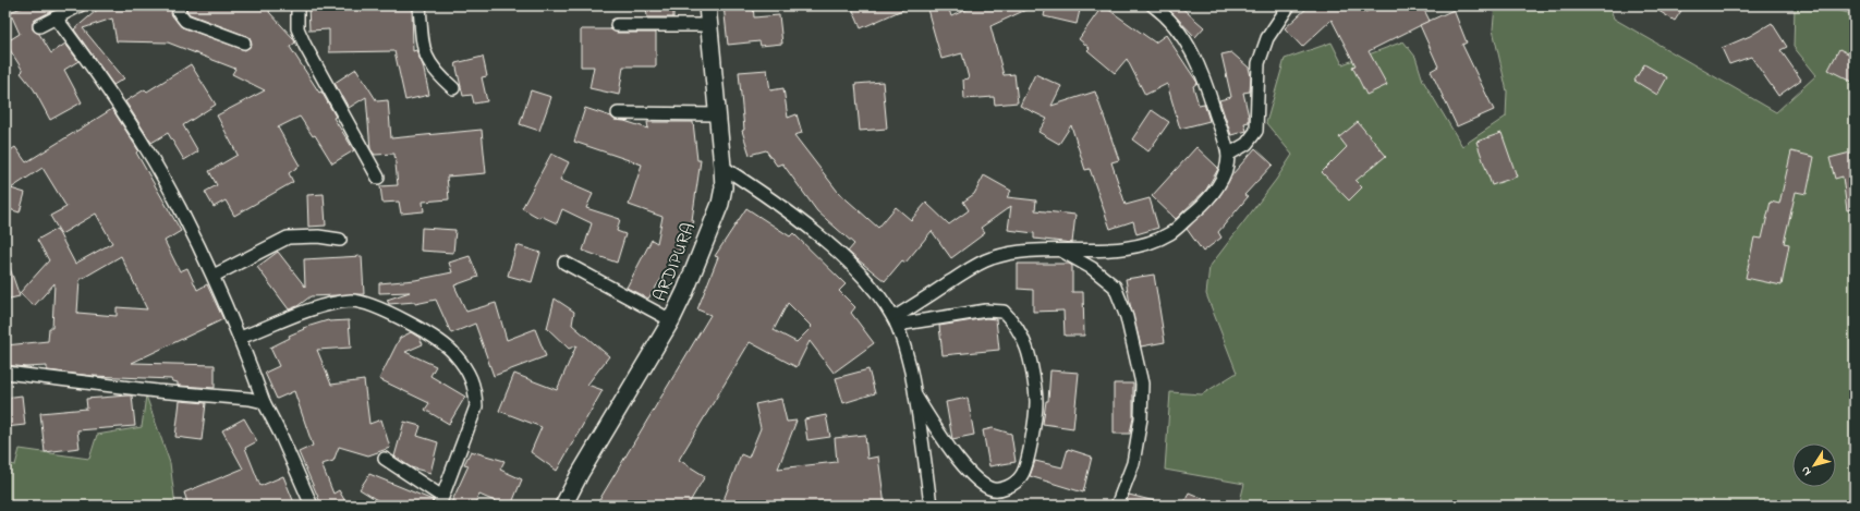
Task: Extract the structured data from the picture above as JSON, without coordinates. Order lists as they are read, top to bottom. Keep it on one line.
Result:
{"streets":{"street":["ARDIPURA"]},"north":"bottom left"}
